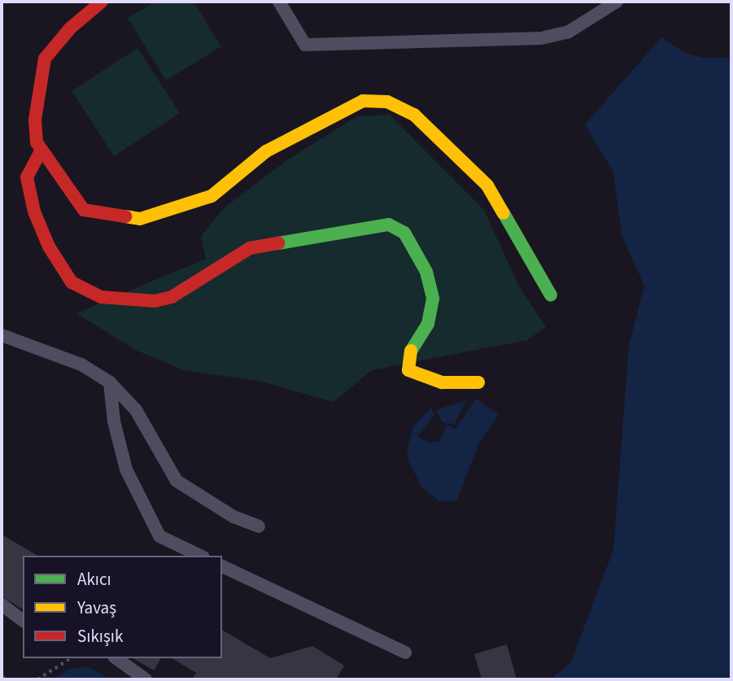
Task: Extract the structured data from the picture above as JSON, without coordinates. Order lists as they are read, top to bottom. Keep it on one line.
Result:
{"legend":["Akıcı","Yavaş","Sıkışık"]}
